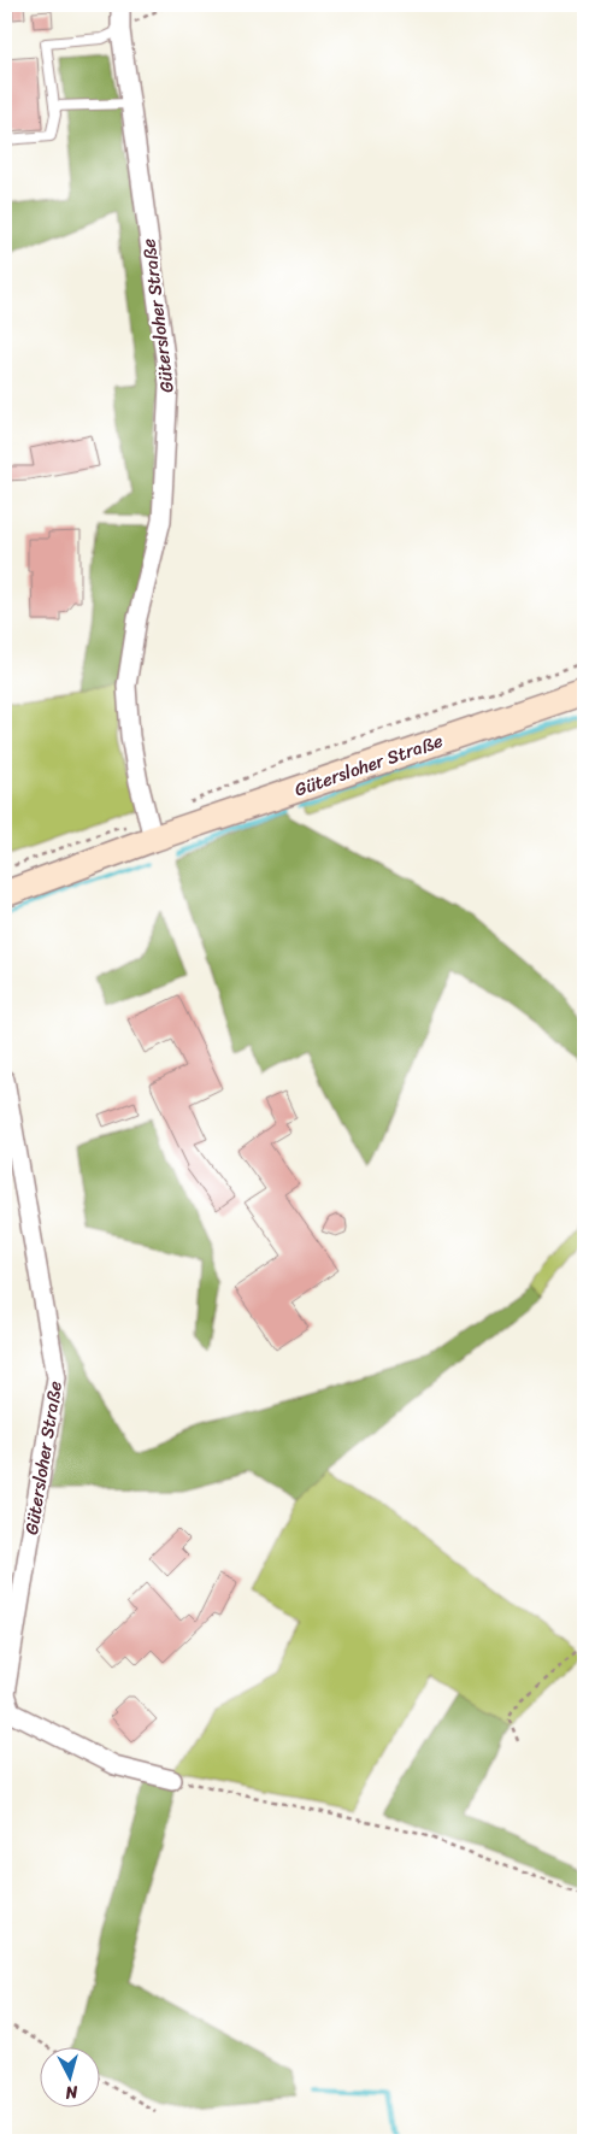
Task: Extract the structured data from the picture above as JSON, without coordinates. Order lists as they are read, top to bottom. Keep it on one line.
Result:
{"streets":{"main road":["Gütersloher Straße"]},"north":"bottom"}
